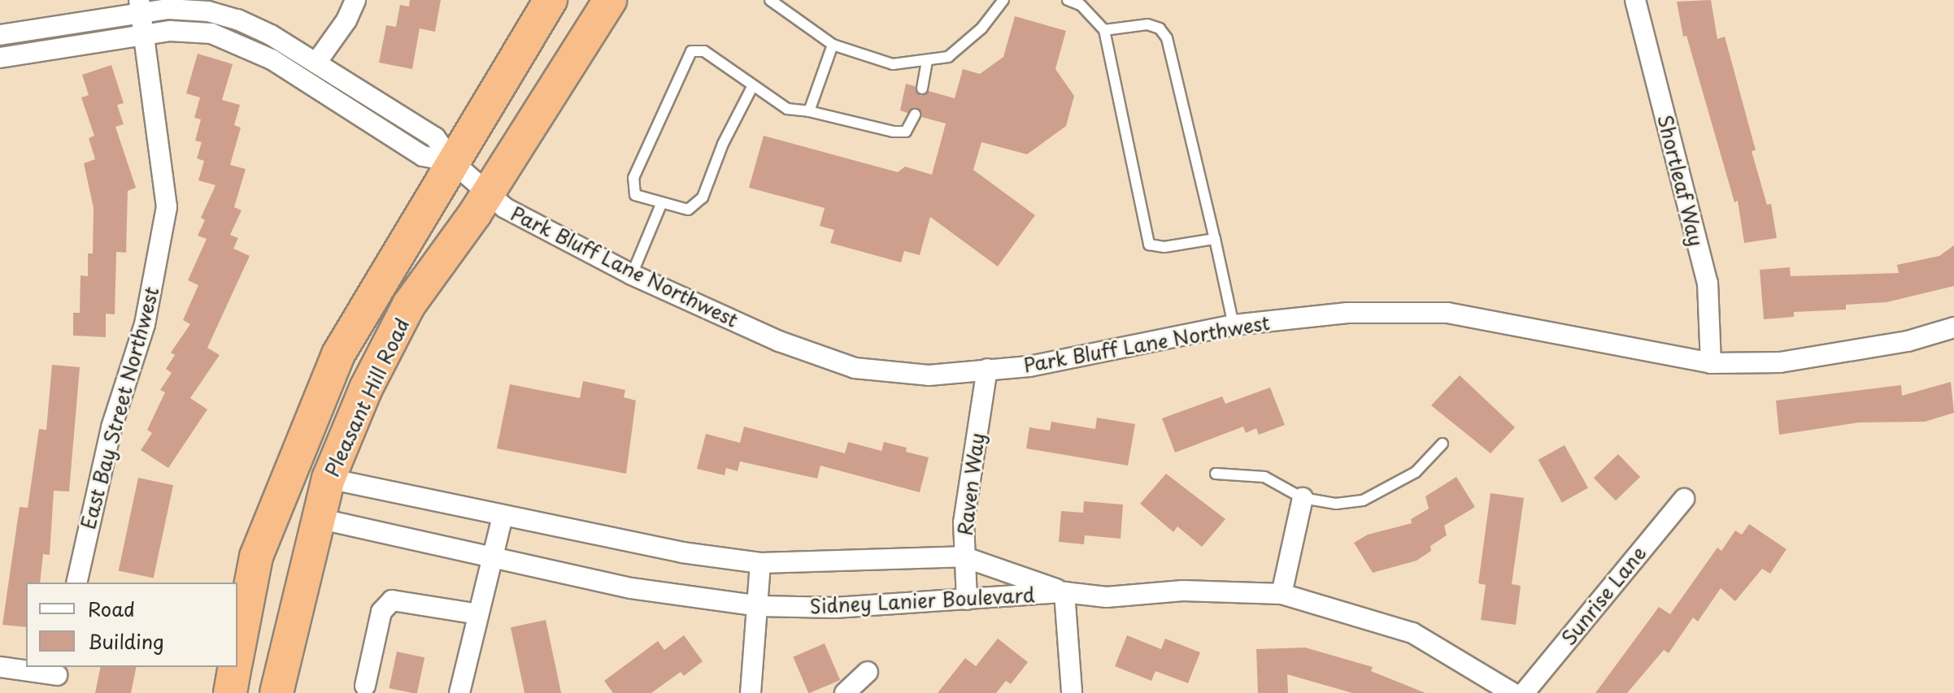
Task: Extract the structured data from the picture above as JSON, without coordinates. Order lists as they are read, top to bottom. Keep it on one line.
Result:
{"streets":{"highway":["Pleasant Hill Road"],"street":["Shortleaf Way","Park Bluff Lane Northwest","East Bay Street Northwest","Raven Way","Sunrise Lane","Sidney Lanier Boulevard"]},"crossings":[["Shortleaf Way","Park Bluff Lane Northwest"],["Park Bluff Lane Northwest","Pleasant Hill Road"],["Park Bluff Lane Northwest","East Bay Street Northwest"],["Park Bluff Lane Northwest","Raven Way"],["Pleasant Hill Road","Sidney Lanier Boulevard"],["Raven Way","Sidney Lanier Boulevard"]],"legend":["Road","Building"]}
